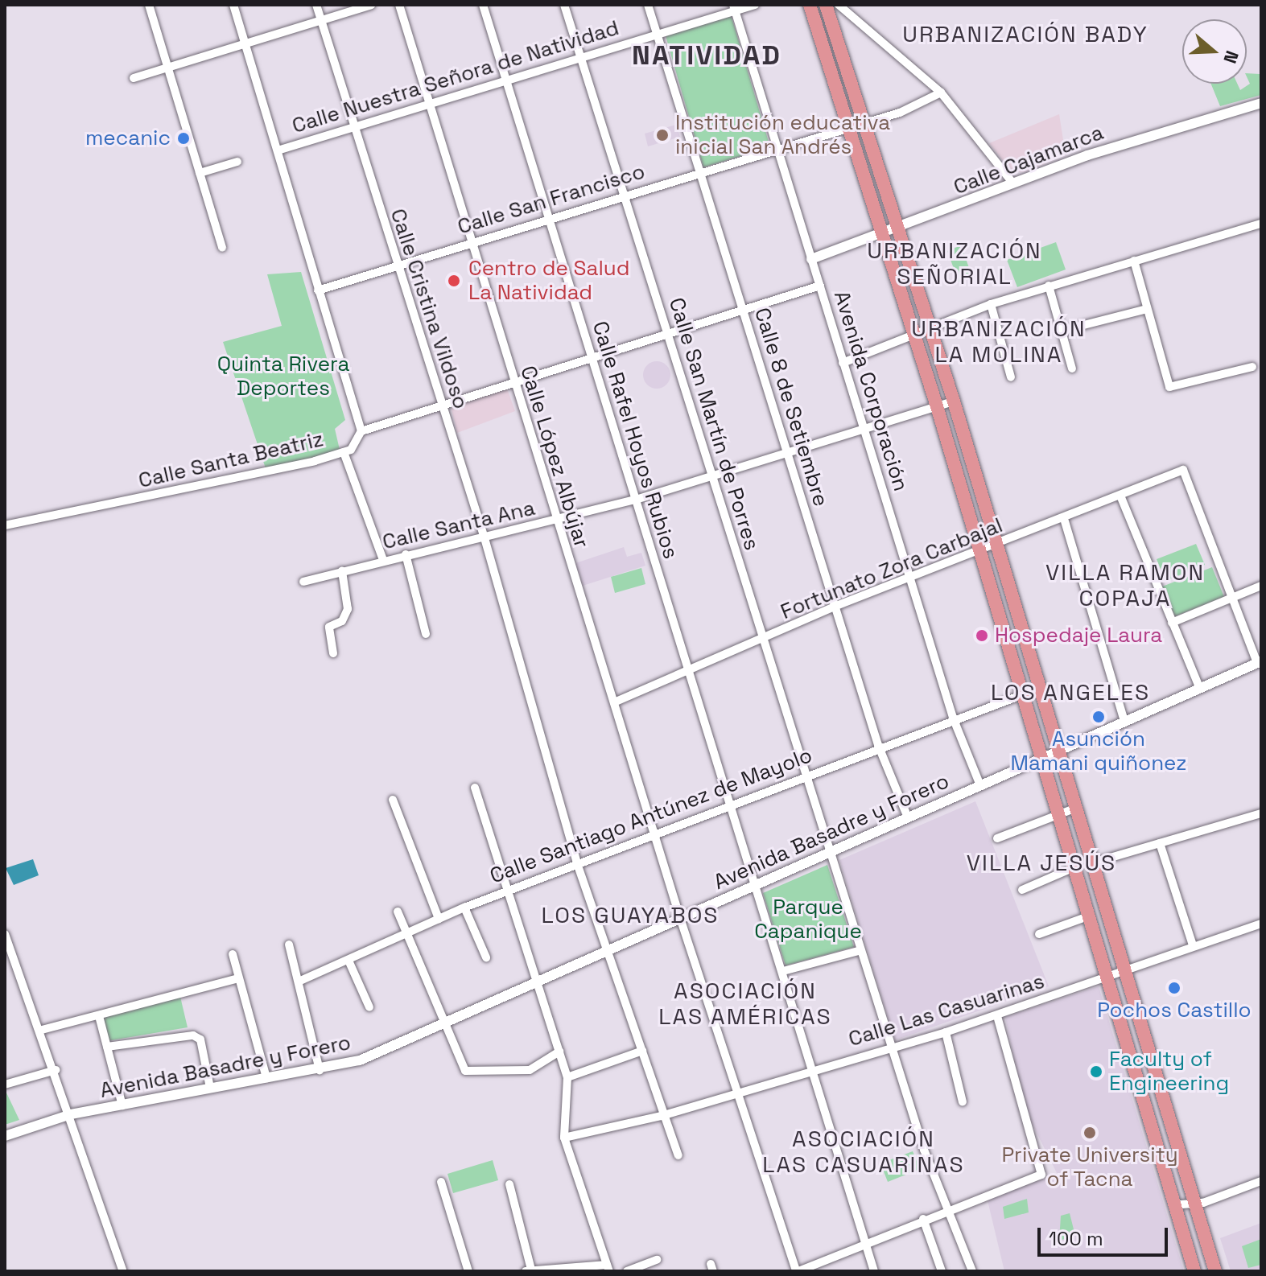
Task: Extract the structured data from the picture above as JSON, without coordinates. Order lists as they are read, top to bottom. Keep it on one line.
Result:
{"streets":{"street":["Calle Nuestra Señora de Natividad","Calle Cajamarca","Calle San Francisco","Calle Cristina Vildoso","Avenida Corporación","Calle 8 de Setiembre","Calle San Martín de Porres","Calle Rafel Hoyos Rubios","Calle López Albújar","Calle Santa Beatriz","Calle Santa Ana","Fortunato Zora Carbajal","Calle Santiago Antúnez de Mayolo","Avenida Basadre y Forero","Calle Las Casuarinas"]},"crossings":[["Calle Nuestra Señora de Natividad","Calle Cristina Vildoso"],["Calle Nuestra Señora de Natividad","Avenida Corporación"],["Calle Nuestra Señora de Natividad","Calle 8 de Setiembre"],["Calle Nuestra Señora de Natividad","Calle San Martín de Porres"],["Calle Nuestra Señora de Natividad","Calle Rafel Hoyos Rubios"],["Calle Nuestra Señora de Natividad","Calle López Albújar"],["Calle Cajamarca","Avenida Corporación"],["Calle San Francisco","Calle Cristina Vildoso"],["Calle San Francisco","Avenida Corporación"],["Calle San Francisco","Calle 8 de Setiembre"],["Calle San Francisco","Calle San Martín de Porres"],["Calle San Francisco","Calle Rafel Hoyos Rubios"],["Calle San Francisco","Calle López Albújar"],["Calle Cristina Vildoso","Calle Santa Ana"],["Calle Cristina Vildoso","Calle Santiago Antúnez de Mayolo"],["Calle Cristina Vildoso","Avenida Basadre y Forero"],["Calle Cristina Vildoso","Calle Las Casuarinas"],["Avenida Corporación","Calle Santa Ana"],["Avenida Corporación","Fortunato Zora Carbajal"],["Avenida Corporación","Calle Santiago Antúnez de Mayolo"],["Avenida Corporación","Avenida Basadre y Forero"],["Calle 8 de Setiembre","Calle Santa Ana"],["Calle 8 de Setiembre","Fortunato Zora Carbajal"],["Calle 8 de Setiembre","Calle Santiago Antúnez de Mayolo"],["Calle 8 de Setiembre","Avenida Basadre y Forero"],["Calle San Martín de Porres","Calle Santa Ana"],["Calle San Martín de Porres","Fortunato Zora Carbajal"],["Calle San Martín de Porres","Calle Santiago Antúnez de Mayolo"],["Calle San Martín de Porres","Avenida Basadre y Forero"],["Calle San Martín de Porres","Calle Las Casuarinas"],["Calle Rafel Hoyos Rubios","Calle Santa Ana"],["Calle Rafel Hoyos Rubios","Fortunato Zora Carbajal"],["Calle Rafel Hoyos Rubios","Calle Santiago Antúnez de Mayolo"],["Calle Rafel Hoyos Rubios","Avenida Basadre y Forero"],["Calle Rafel Hoyos Rubios","Calle Las Casuarinas"],["Calle López Albújar","Calle Santa Ana"],["Calle López Albújar","Fortunato Zora Carbajal"],["Calle López Albújar","Calle Santiago Antúnez de Mayolo"],["Calle López Albújar","Avenida Basadre y Forero"],["Calle López Albújar","Calle Las Casuarinas"]],"districts":["URBANIZACIÓN BADY","NATIVIDAD","URBANIZACIÓN SEÑORIAL","URBANIZACIÓN LA MOLINA","VILLA RAMON COPAJA","LOS ANGELES","VILLA JESÚS","LOS GUAYABOS","ASOCIACIÓN LAS AMÉRICAS","ASOCIACIÓN LAS CASUARINAS"],"parks":["Quinta Rivera Deportes","Parque Capanique"],"places":["Institución educativa inicial San Andrés","mecanic","Centro de Salud La Natividad","Hospedaje Laura","Asunción Mamani quiñonez","Pochos Castillo","Faculty of Engineering","Private University of Tacna"],"scale_bar":"100 m","north":"right"}
